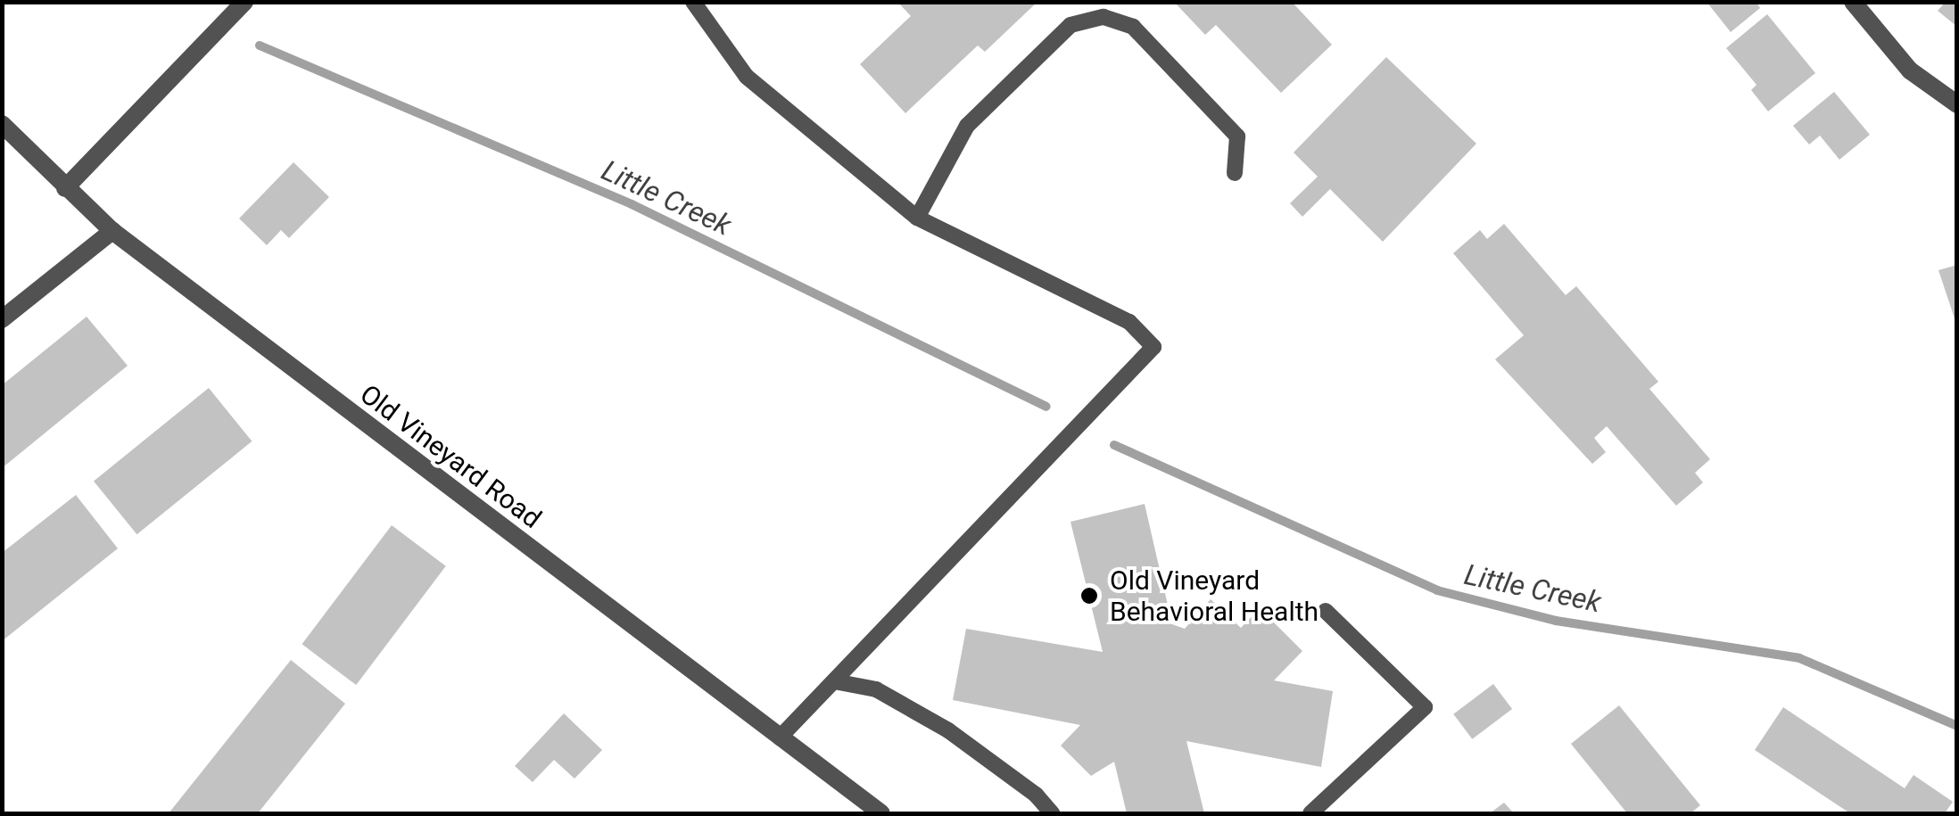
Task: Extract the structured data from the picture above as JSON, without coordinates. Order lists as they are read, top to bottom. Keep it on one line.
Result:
{"streets":{"street":["Old Vineyard Road"]},"water":["Little Creek"],"places":["Old Vineyard Behavioral Health"]}
